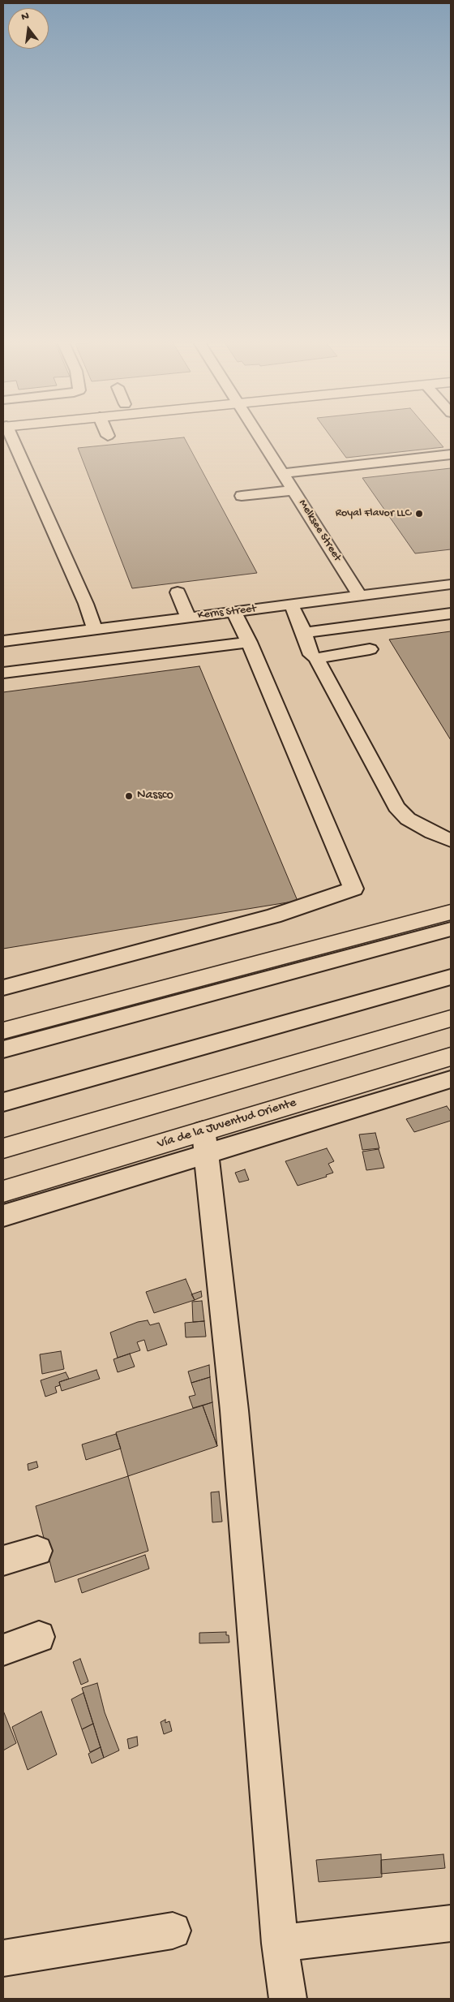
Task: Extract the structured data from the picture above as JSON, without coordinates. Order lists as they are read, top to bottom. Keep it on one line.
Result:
{"streets":{"main road":["Vía de la Juventud Oriente"],"street":["Melksee Street","Kerns Street"]},"crossings":[["Melksee Street","Kerns Street"]],"places":["Royal Flavor LLC","Nassco"],"north":"top"}
